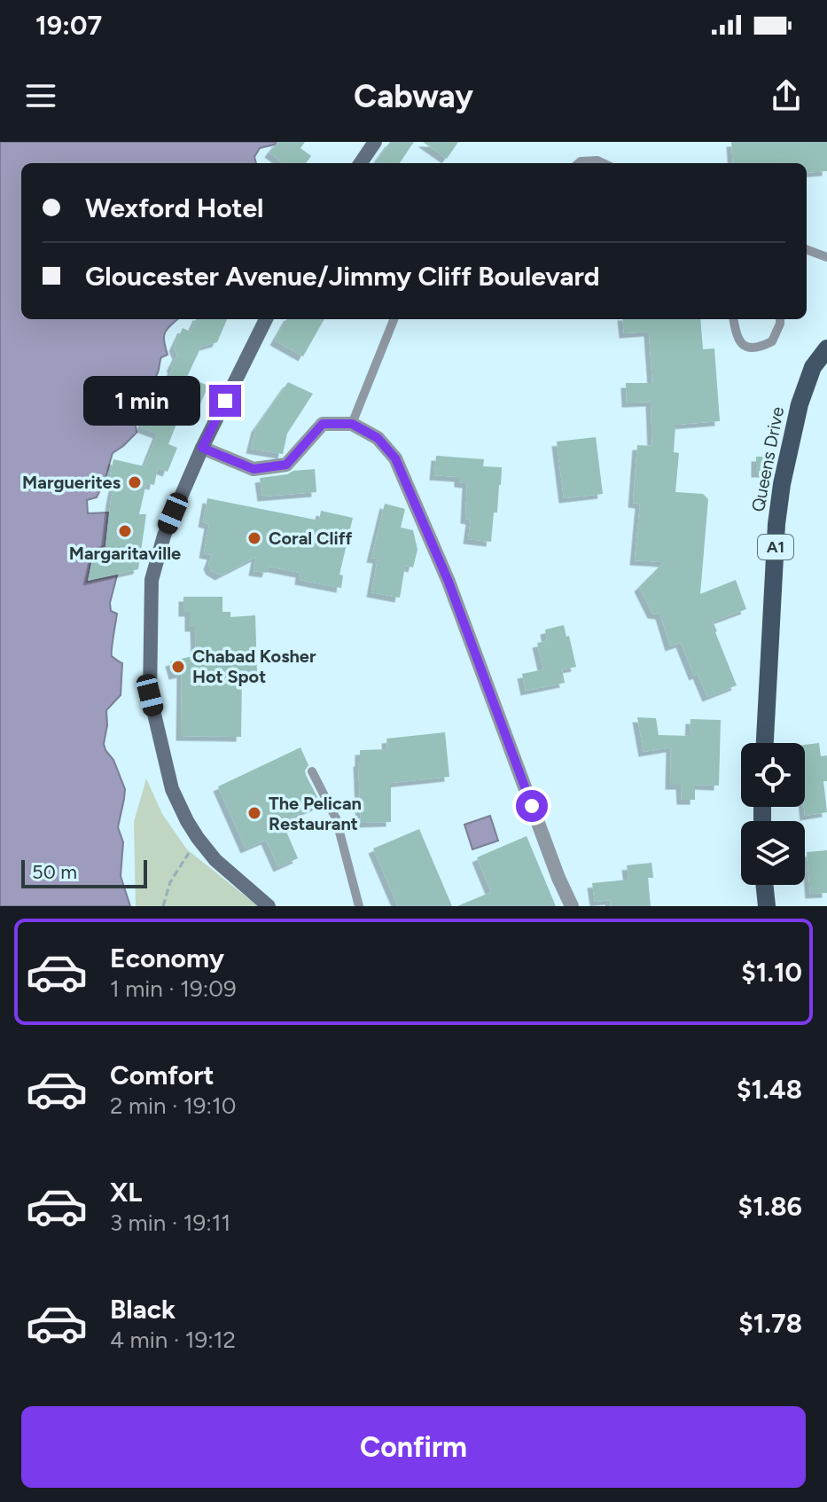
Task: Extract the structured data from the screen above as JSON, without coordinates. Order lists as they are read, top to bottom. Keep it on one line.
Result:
{"streets":{"main road":["Queens Drive","A1"]},"places":["Marguerites","Margaritaville","Coral Cliff","Chabad Kosher Hot Spot","The Pelican Restaurant"],"scale_bar":"50 m","page":{"status":"19:07","header":"Cabway","banner":["Wexford Hotel","Gloucester Avenue/Jimmy Cliff Boulevard"],"bubble":"1 min","scale":"50 m","list":[{"name":"Economy","note":"1 min · 19:09","value":"$1.10"},{"name":"Comfort","note":"2 min · 19:10","value":"$1.48"},{"name":"XL","note":"3 min · 19:11","value":"$1.86"},{"name":"Black","note":"4 min · 19:12","value":"$1.78"}],"buttons":"Confirm"}}
